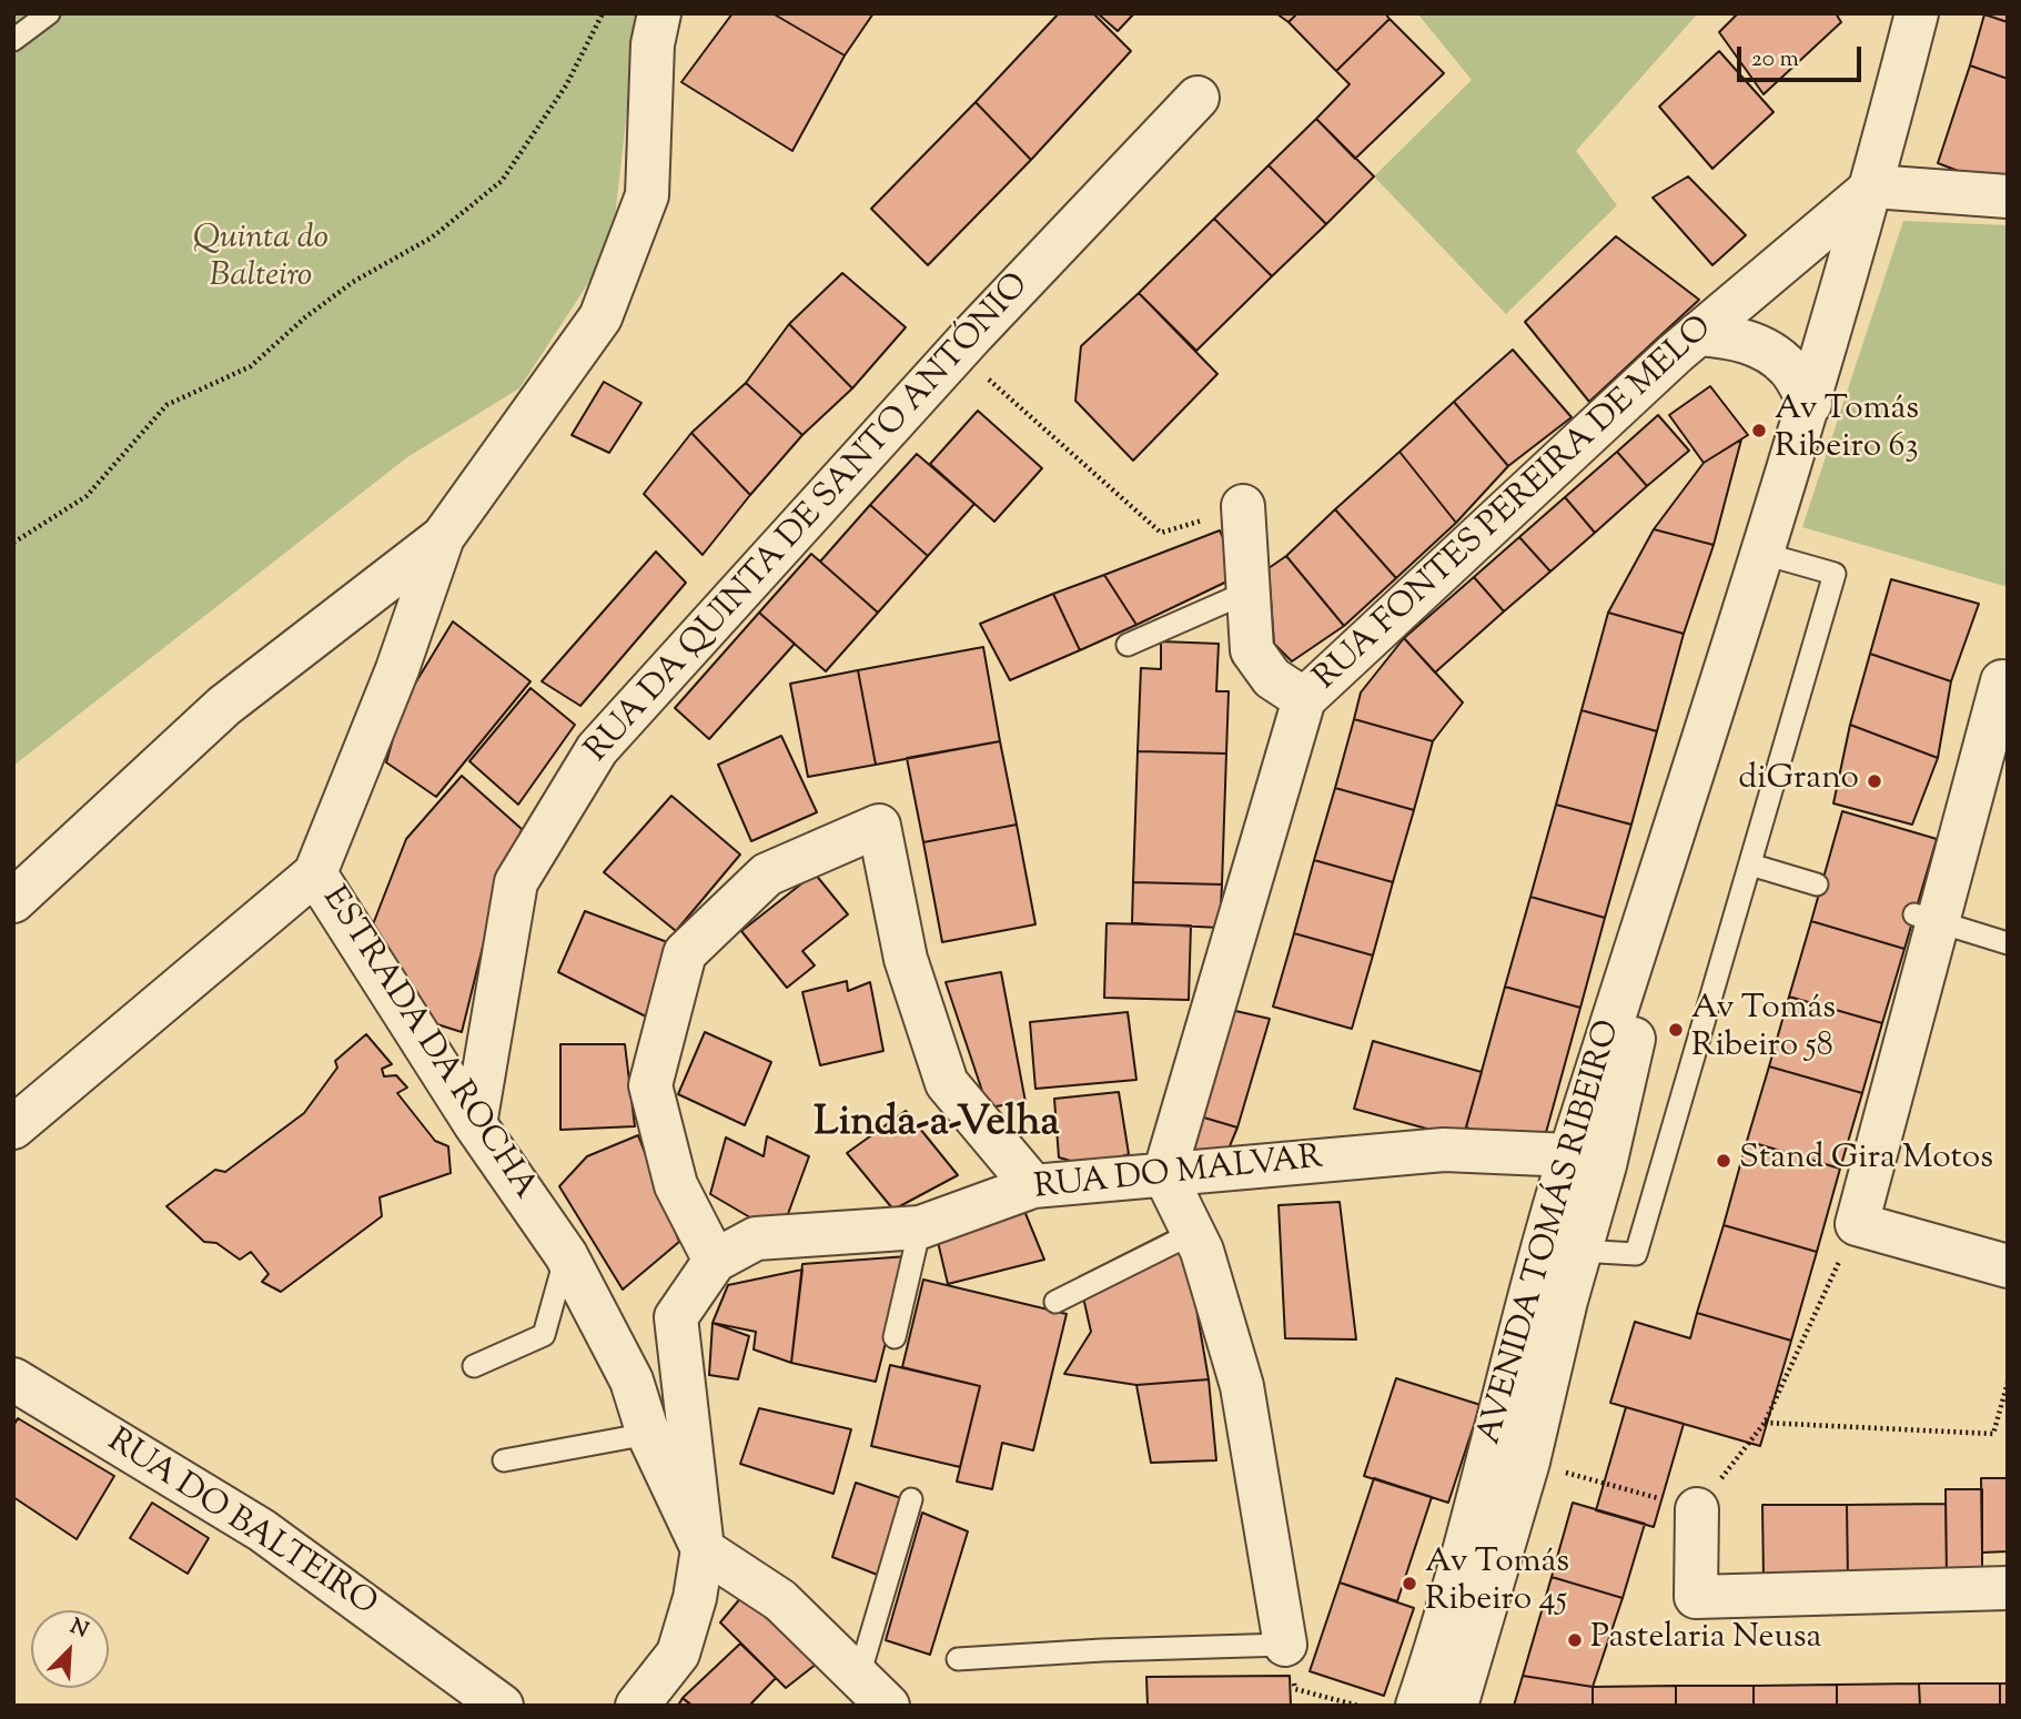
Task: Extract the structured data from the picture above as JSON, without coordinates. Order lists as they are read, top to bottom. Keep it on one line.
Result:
{"streets":{"street":["RUA FONTES PEREIRA DE MELO","RUA DA QUINTA DE SANTO ANTÓNIO","ESTRADA DA ROCHA","RUA DO MALVAR","AVENIDA TOMÁS RIBEIRO","RUA DO BALTEIRO"]},"crossings":[["RUA FONTES PEREIRA DE MELO","RUA DO MALVAR"],["RUA FONTES PEREIRA DE MELO","AVENIDA TOMÁS RIBEIRO"],["RUA DA QUINTA DE SANTO ANTÓNIO","ESTRADA DA ROCHA"],["ESTRADA DA ROCHA","RUA DO MALVAR"],["RUA DO MALVAR","AVENIDA TOMÁS RIBEIRO"]],"districts":["Linda-a-Velha"],"parks":["Quinta do Balteiro"],"places":["Av Tomás Ribeiro 63","diGrano","Av Tomás Ribeiro 58","Stand Gira Motos","Av Tomás Ribeiro 45","Pastelaria Neusa"],"scale_bar":"20 m","north":"top right"}
